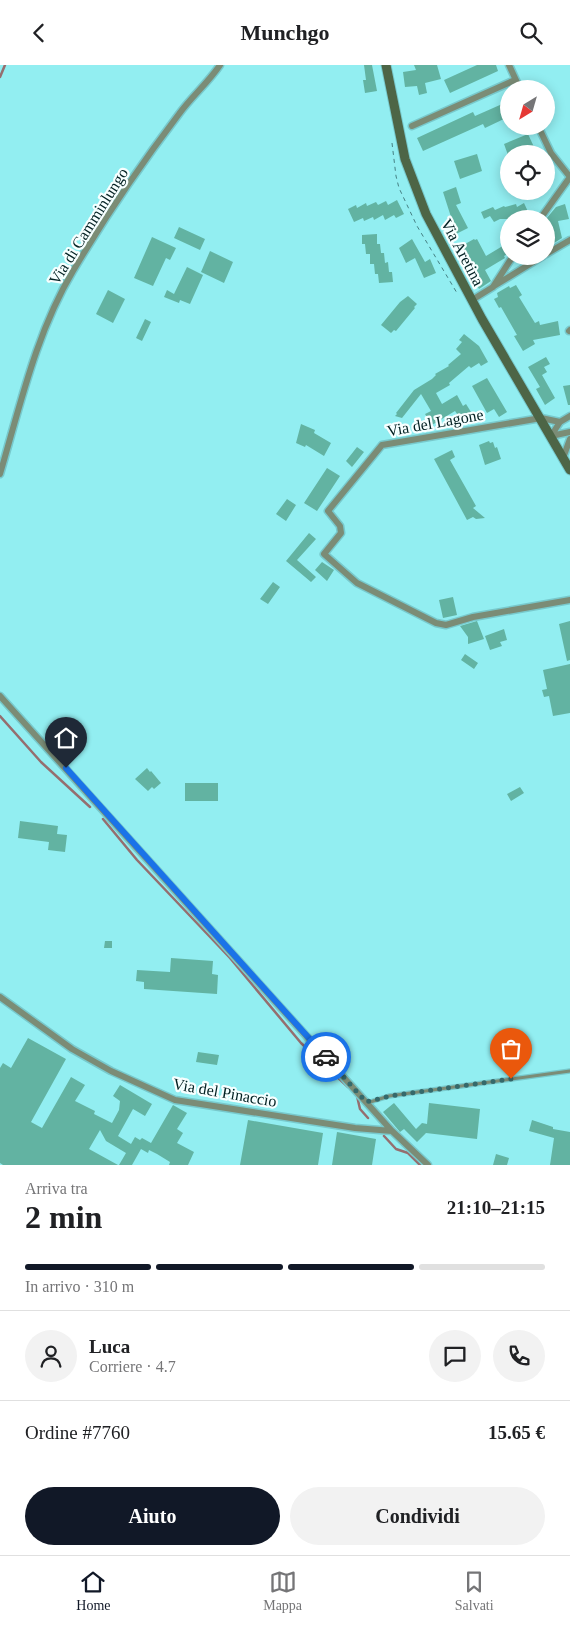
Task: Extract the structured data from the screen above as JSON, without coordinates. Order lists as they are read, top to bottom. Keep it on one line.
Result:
{"streets":{"street":["Via di Camminlungo","Via Aretina","Via del Lagone","Via del Pinaccio"]},"crossings":[["Via Aretina","Via del Lagone"]],"north":"bottom left","page":{"header":"Munchgo","heading":["2 min","Arriva tra","21:10–21:15"],"panel":["Luca","Corriere · 4.7","Ordine #7760","15.65 €"],"bar":"In arrivo · 310 m","buttons":["Aiuto","Condividi"],"tabs":["Home","Mappa","Salvati"]}}
